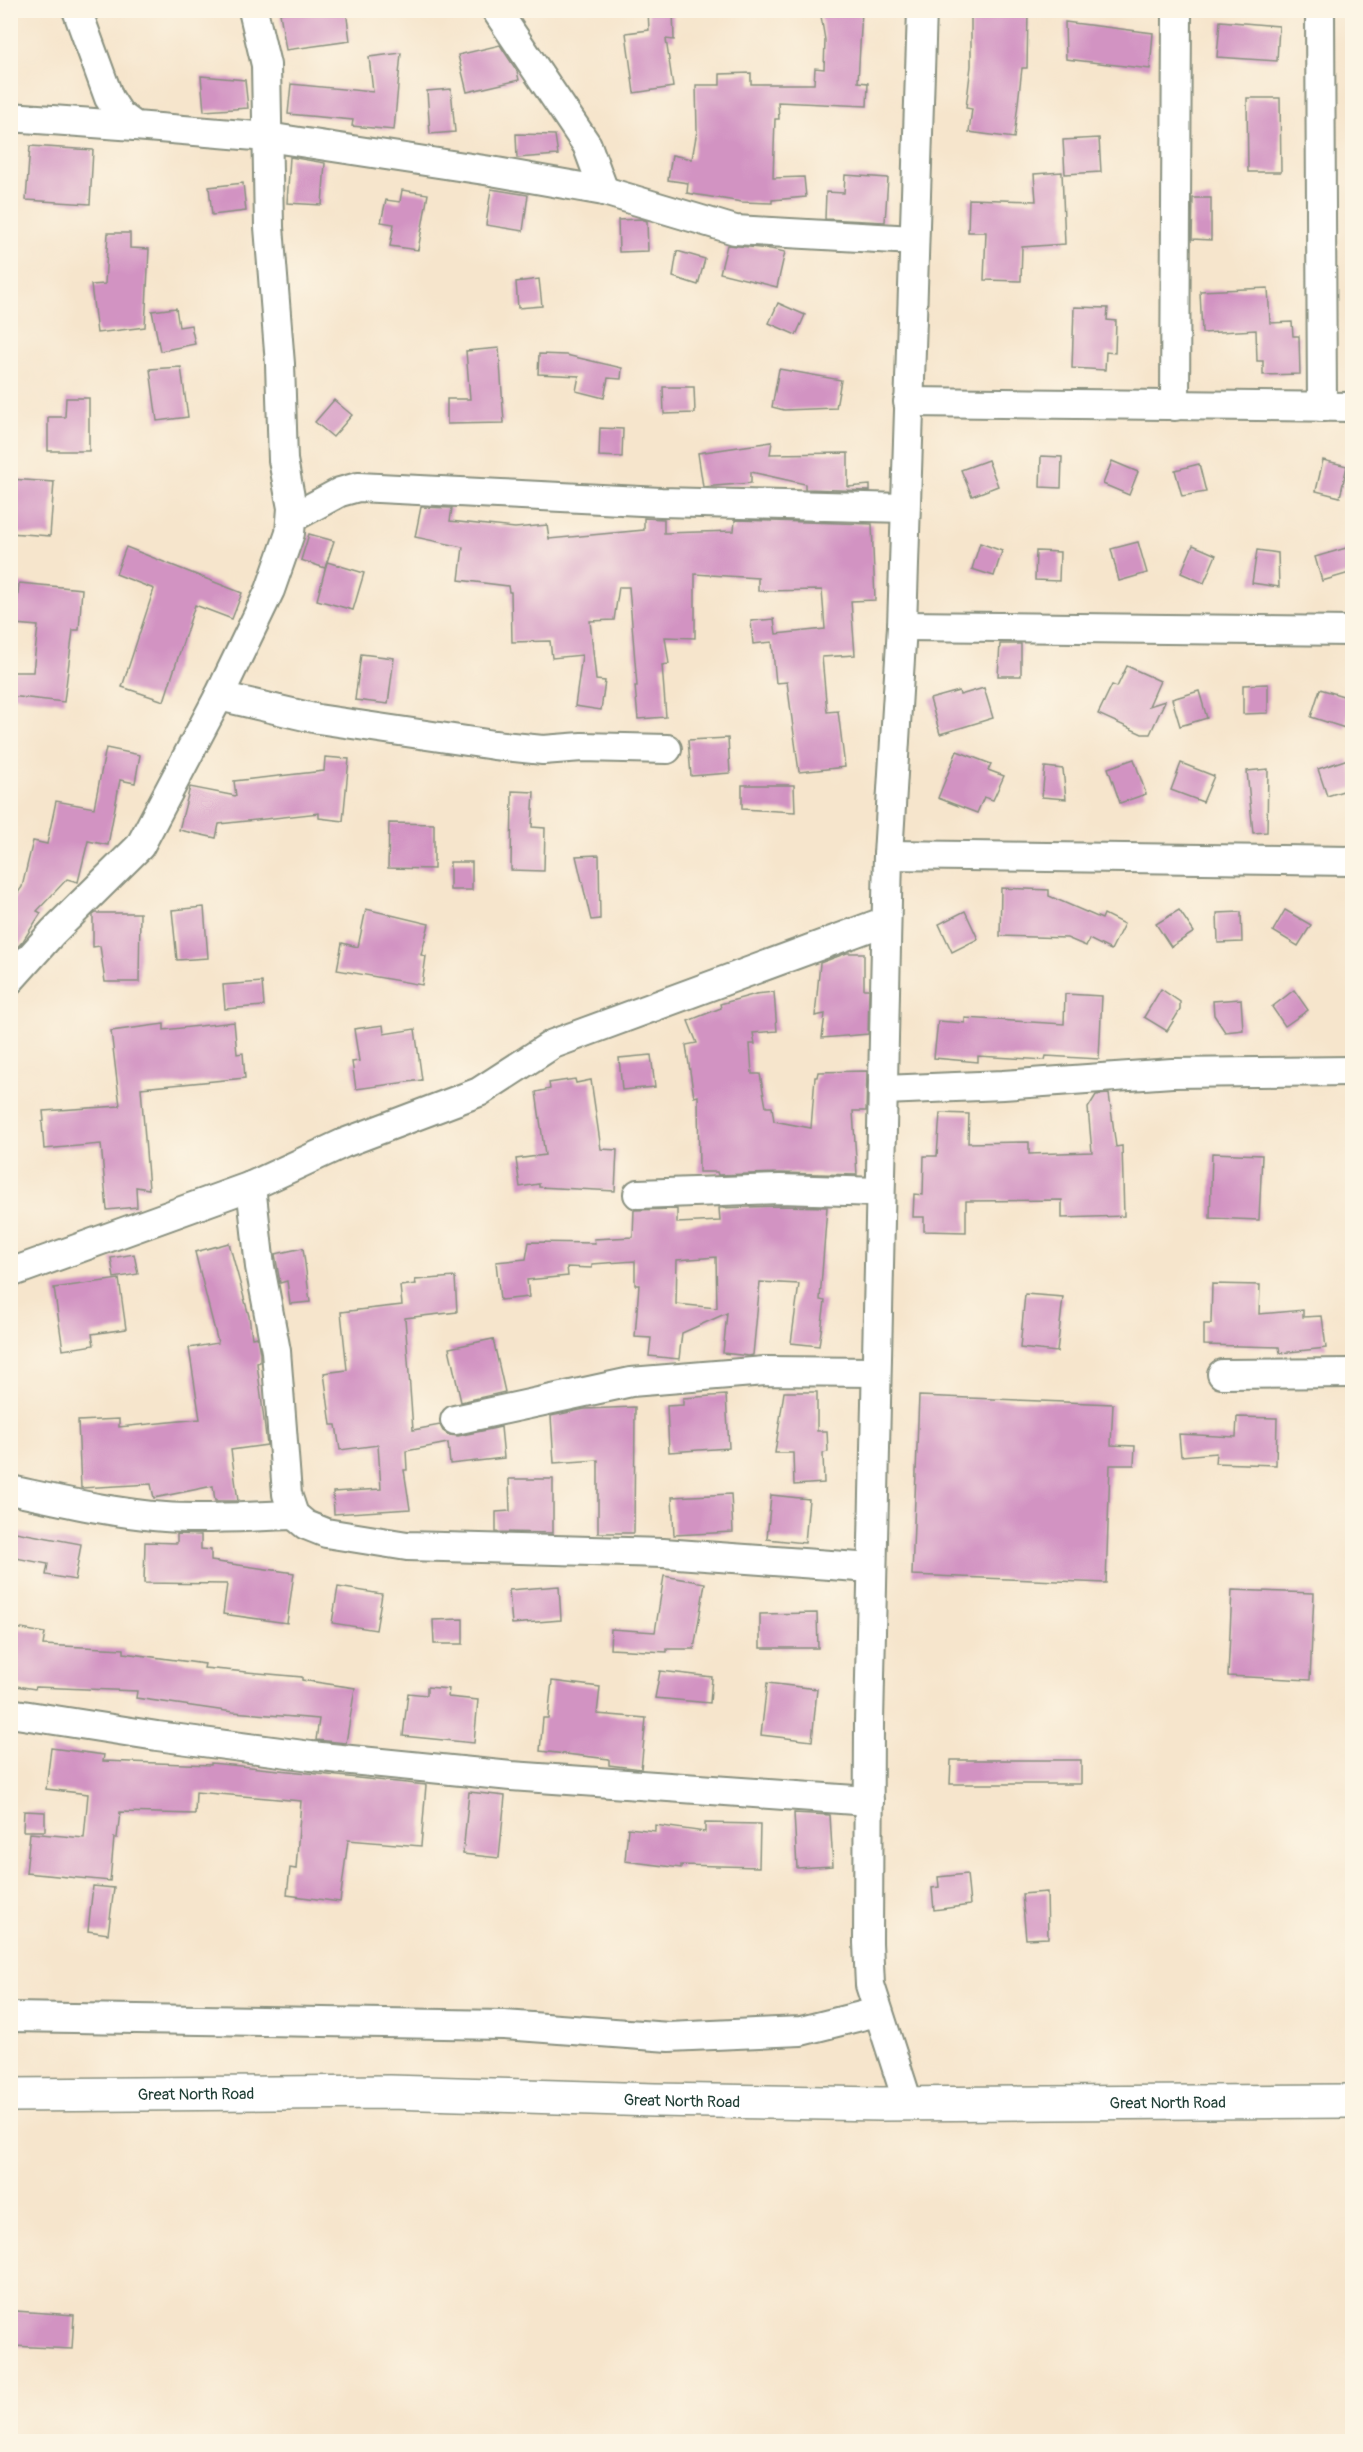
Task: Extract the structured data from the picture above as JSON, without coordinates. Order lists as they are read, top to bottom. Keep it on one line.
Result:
{"streets":{"highway":["Great North Road"]}}
